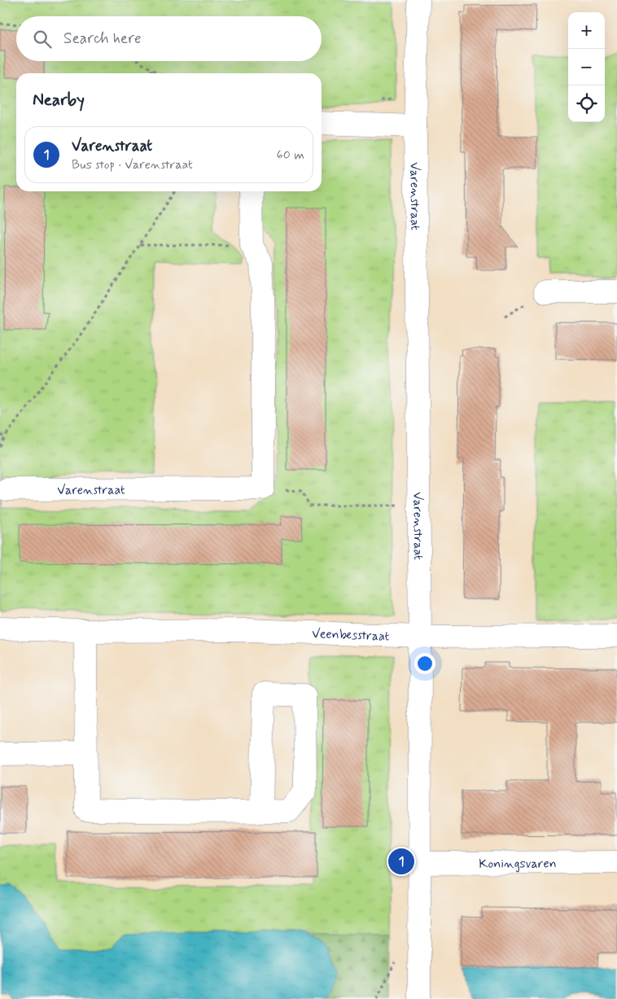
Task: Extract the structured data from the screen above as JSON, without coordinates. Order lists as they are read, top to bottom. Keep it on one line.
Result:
{"streets":{"street":["Varenstraat","Veenbesstraat","Koningsvaren"]},"crossings":[["Varenstraat","Veenbesstraat"],["Varenstraat","Koningsvaren"]],"page":{"map_buttons":["+","−"],"search":"Search here","heading":"Nearby","list":[{"mark":"1","name":"Varenstraat","note":"Bus stop · Varenstraat","value":"60 m"}],"pins":"1"}}
